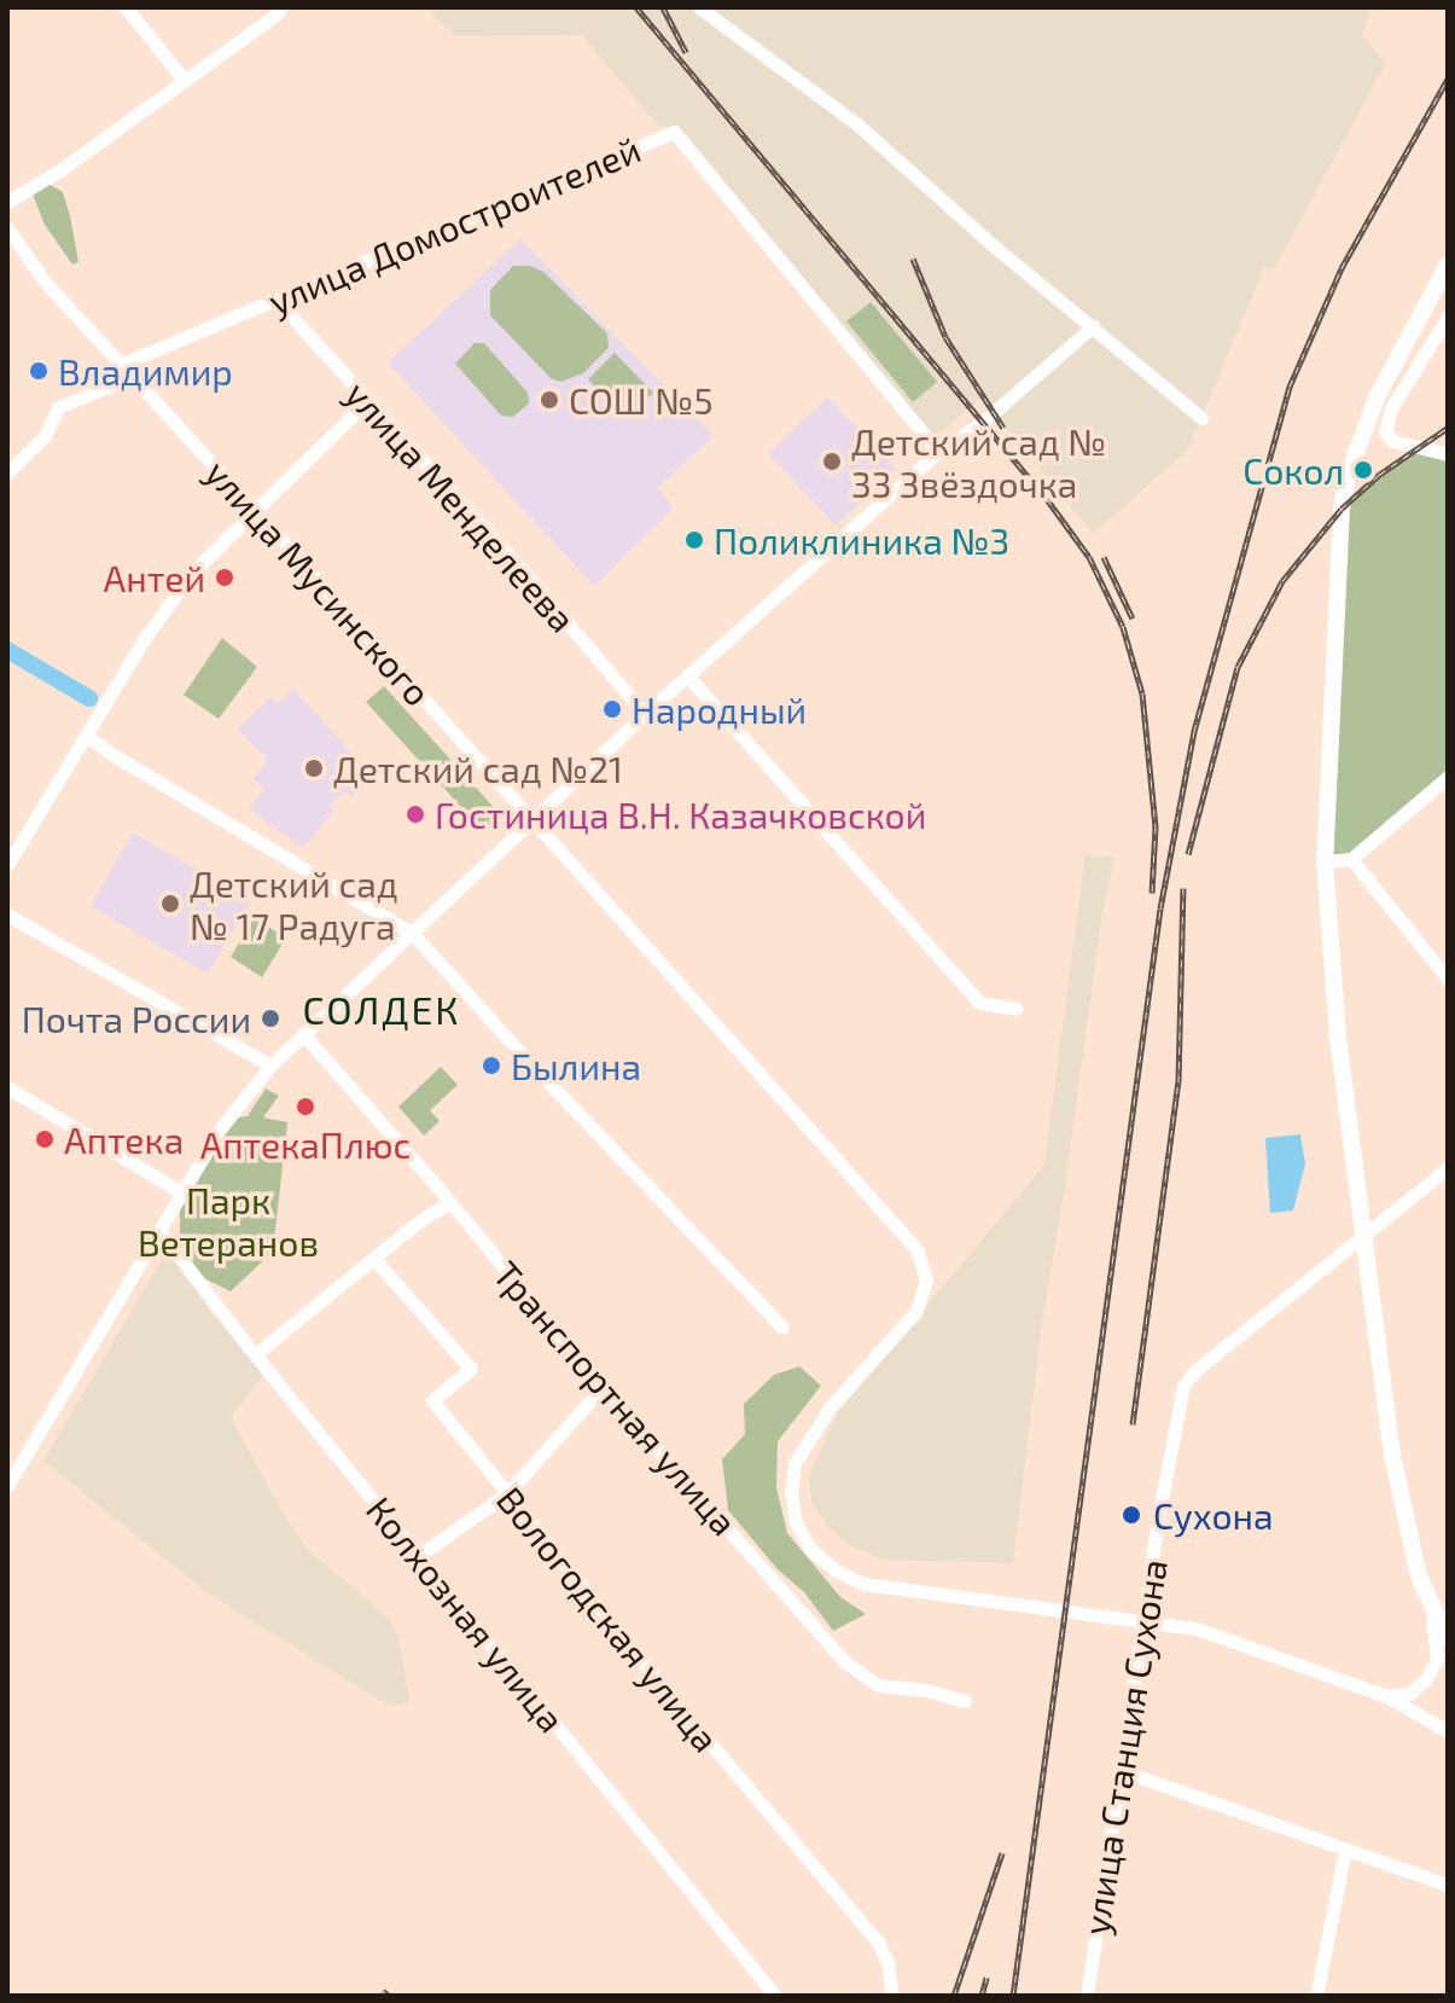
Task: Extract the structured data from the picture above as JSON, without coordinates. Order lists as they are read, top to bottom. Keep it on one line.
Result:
{"streets":{"street":["улица Домостроителей","улица Менделеева","улица Мусинского","Транспортная улица","Колхозная улица","Вологодская улица","улица Станция Сухона"]},"crossings":[["улица Домостроителей","улица Менделеева"],["улица Домостроителей","улица Мусинского"]],"districts":["СОЛДЕК"],"parks":["Парк Ветеранов"],"places":["Владимир","СОШ №5","Детский сад № 33 Звёздочка","Сокол","Поликлиника №3","Антей","Народный","Детский сад №21","Гостиница В.Н. Казачковской","Детский сад № 17 Радуга","Почта России","Былина","АптекаПлюс","Аптека","Сухона"]}
